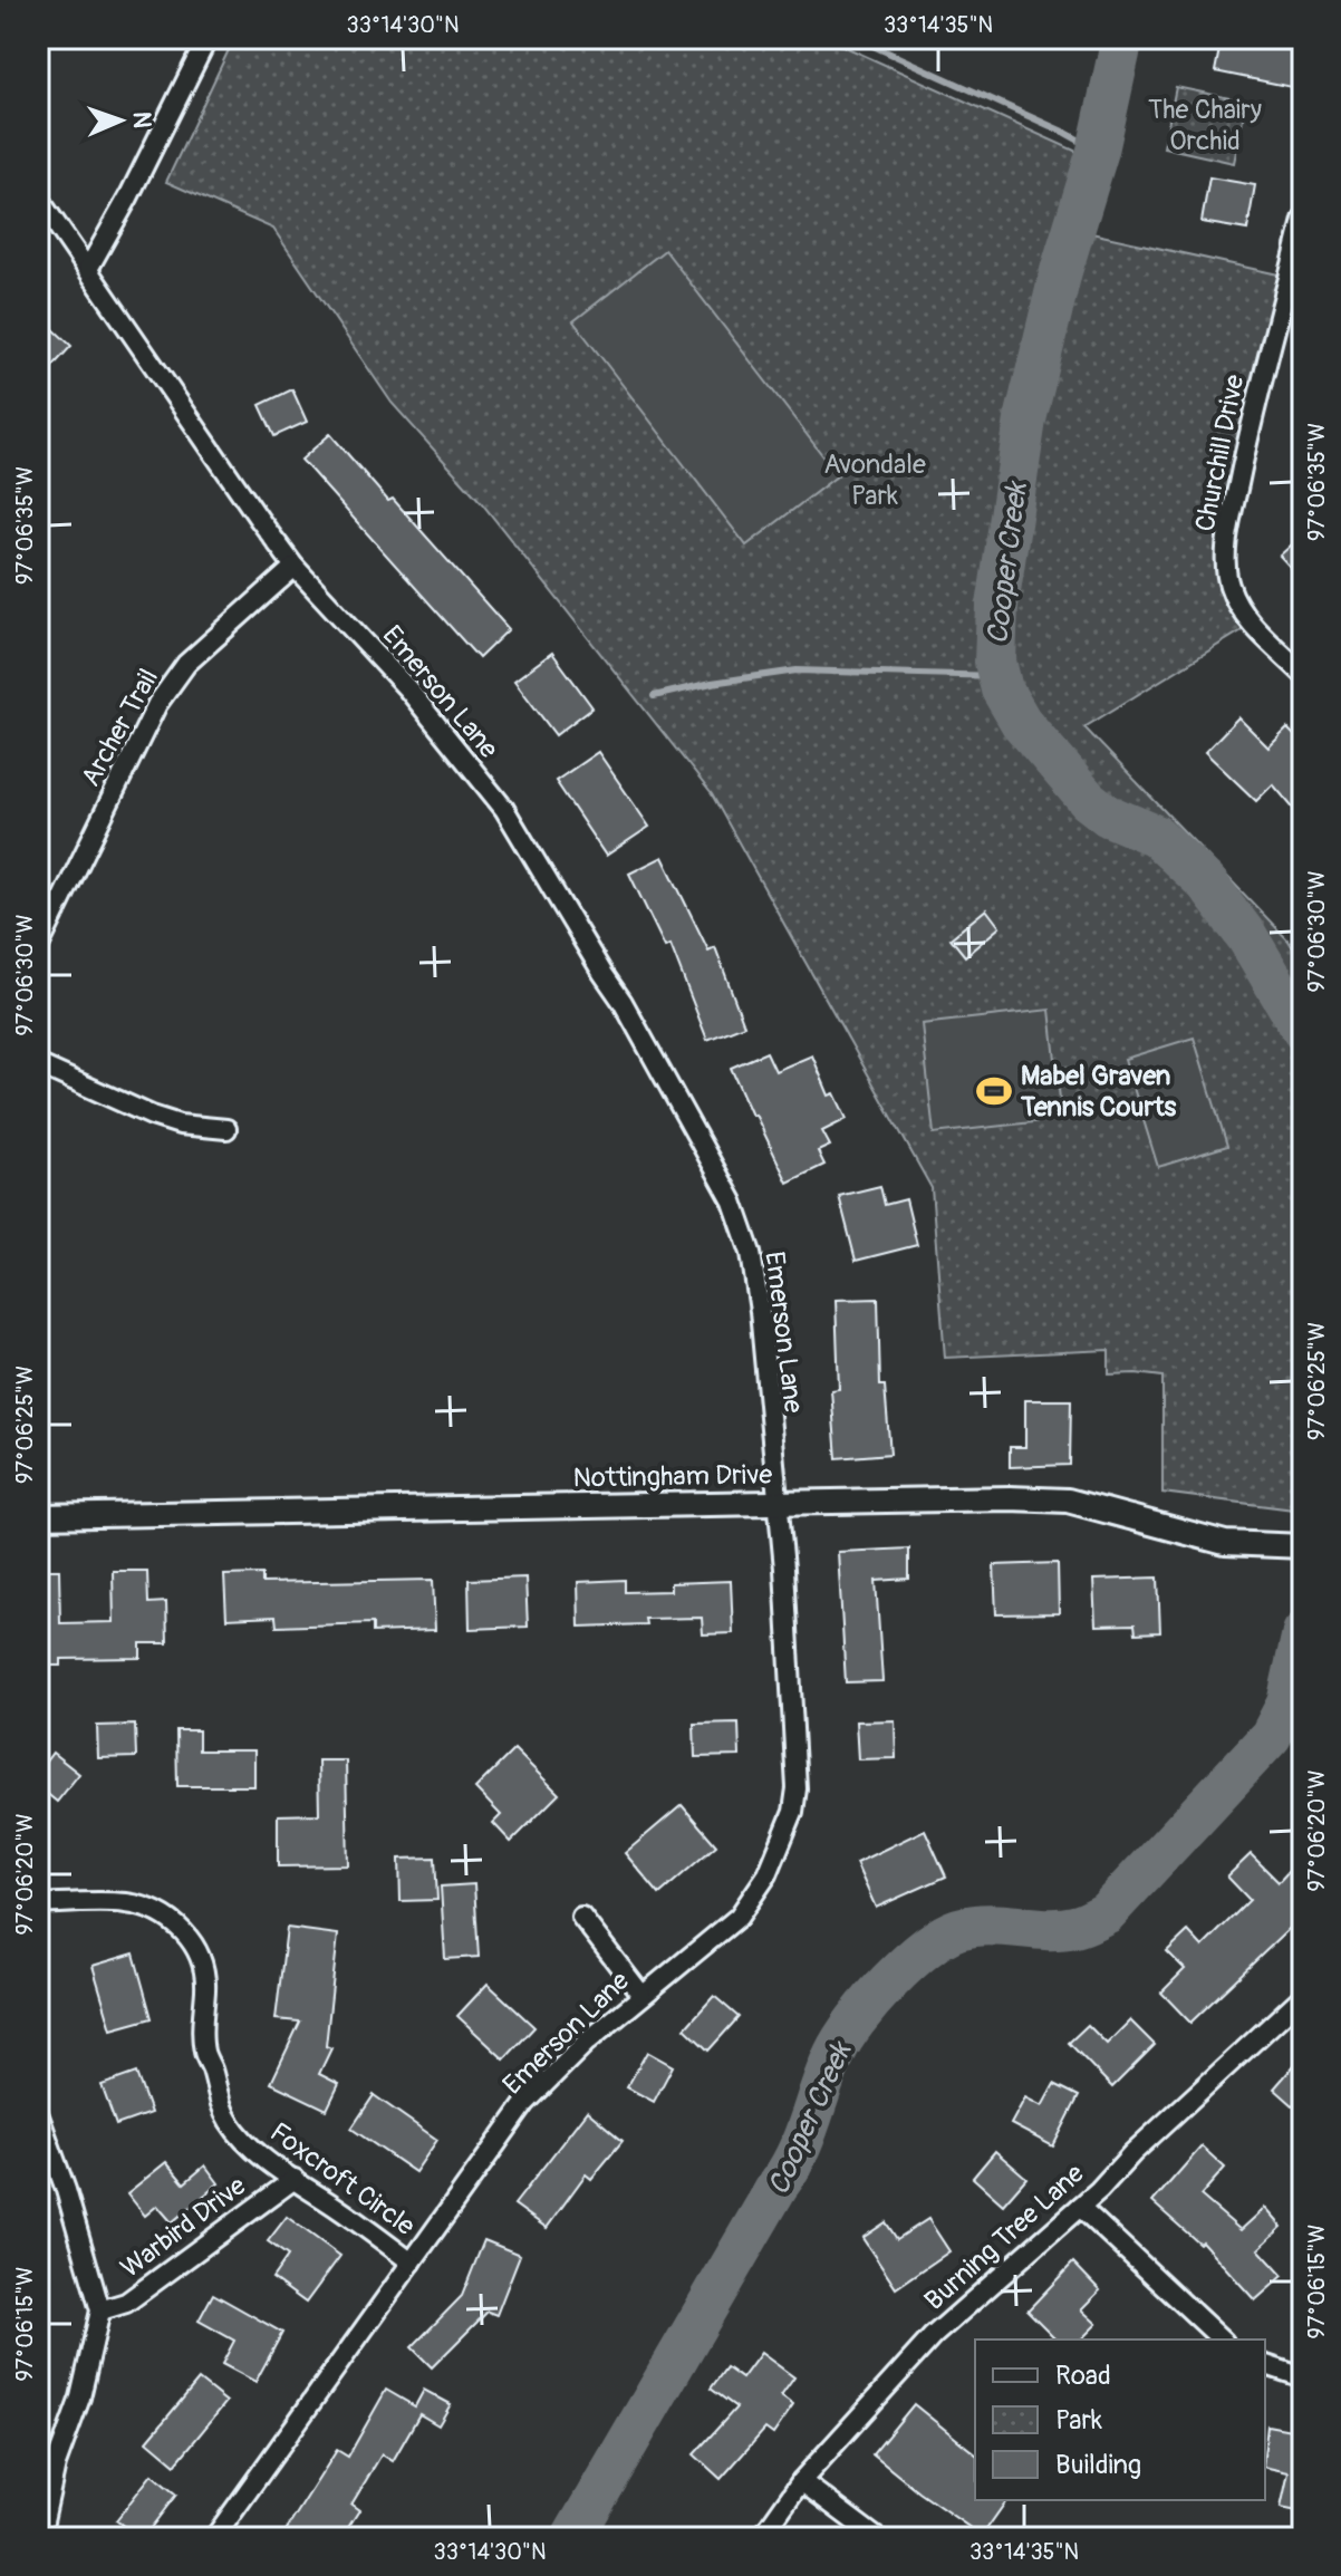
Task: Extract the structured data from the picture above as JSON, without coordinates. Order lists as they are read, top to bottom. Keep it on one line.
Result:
{"streets":{"street":["Churchill Drive","Emerson Lane","Archer Trail","Nottingham Drive","Foxcroft Circle","Warbird Drive","Burning Tree Lane"]},"crossings":[["Emerson Lane","Archer Trail"],["Emerson Lane","Nottingham Drive"],["Emerson Lane","Foxcroft Circle"],["Foxcroft Circle","Warbird Drive"]],"water":["Cooper Creek"],"parks":["The Chairy Orchid","Avondale Park"],"places":{"sports":["Mabel Graven Tennis Courts"]},"legend":["Road","Park","Building"],"north":"right","coordinates":["33°14'30\"N","33°14'35\"N","97°06'35\"W","97°06'30\"W","97°06'25\"W","97°06'20\"W","97°06'15\"W"]}
